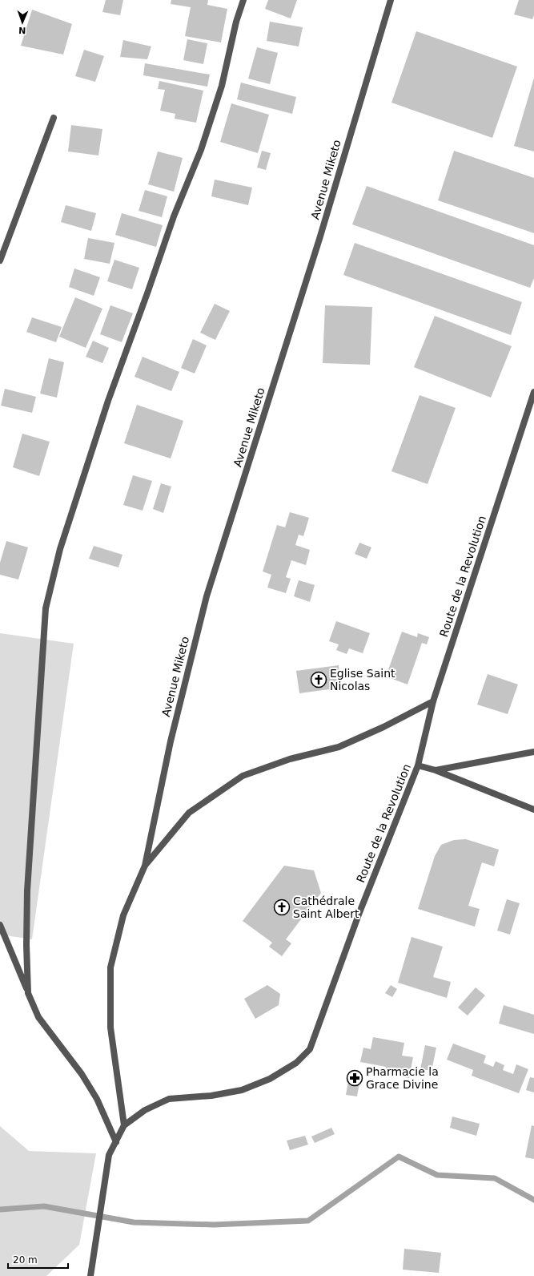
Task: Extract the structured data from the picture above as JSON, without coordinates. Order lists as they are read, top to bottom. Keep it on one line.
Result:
{"streets":{"street":["Avenue Miketo","Route de la Revolution"]},"places":{"church":["Eglise Saint Nicolas","Cathédrale Saint Albert"],"pharmacy":["Pharmacie la Grace Divine"]},"scale_bar":"20 m","north":"bottom"}
